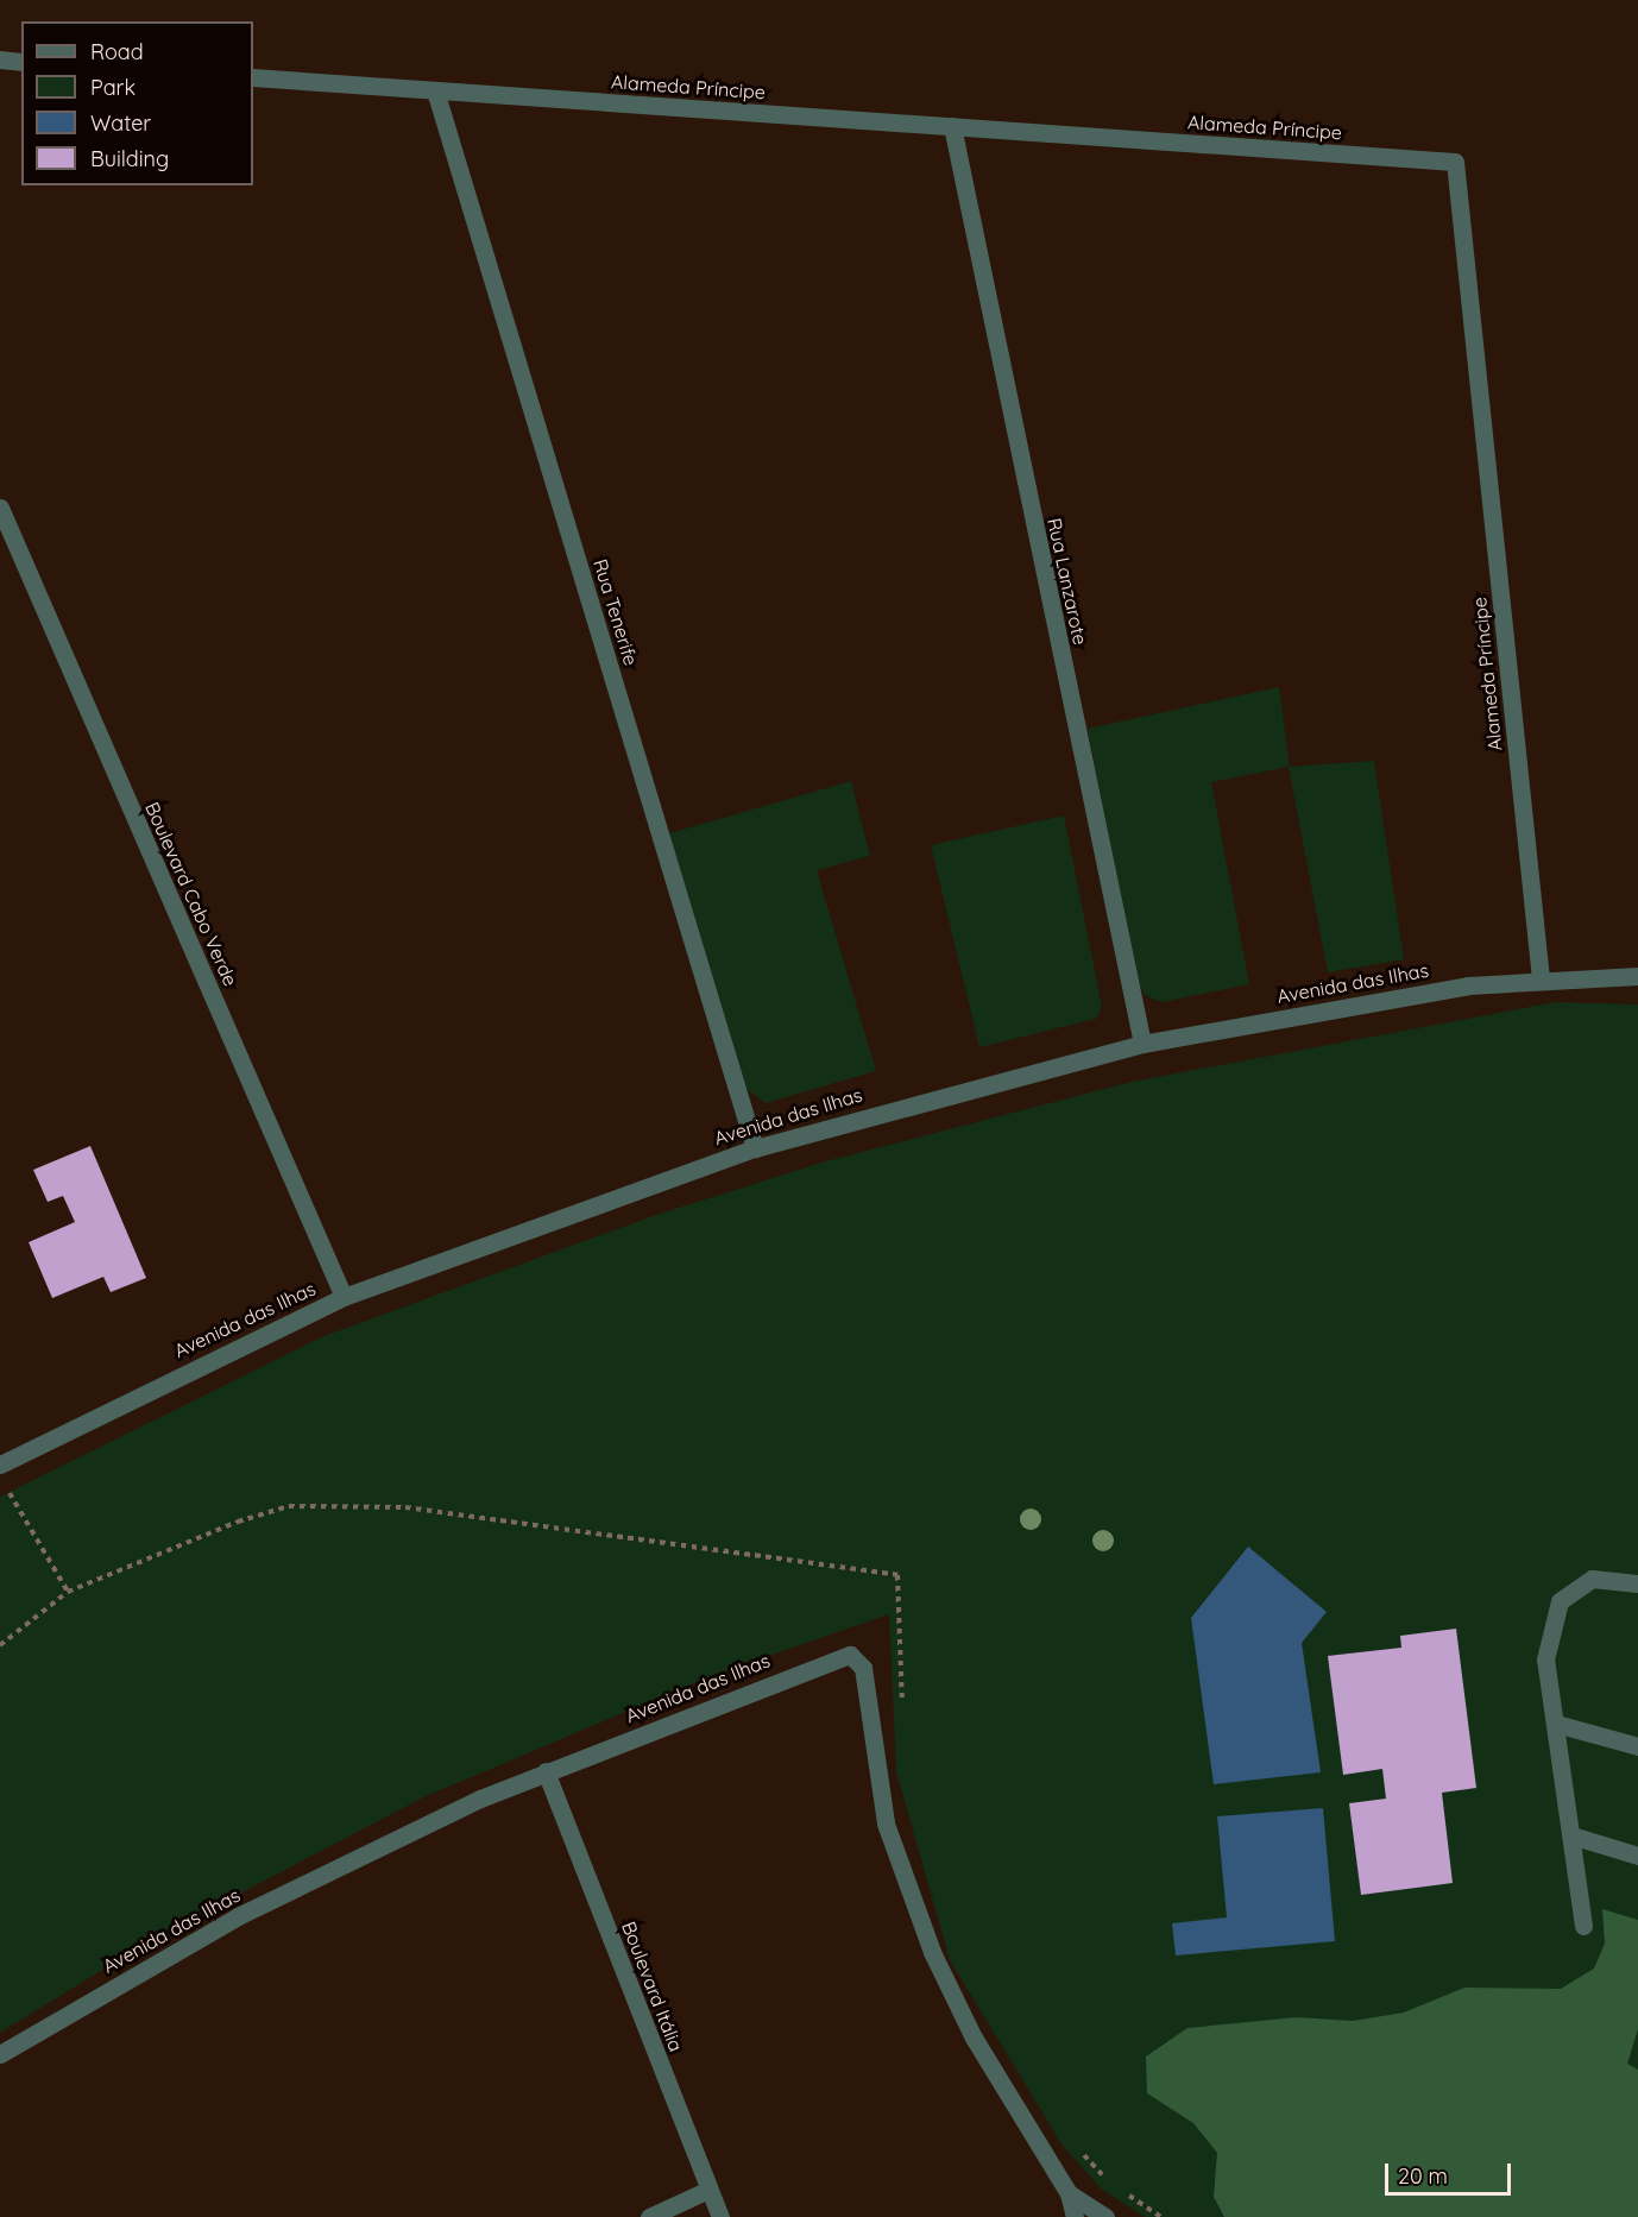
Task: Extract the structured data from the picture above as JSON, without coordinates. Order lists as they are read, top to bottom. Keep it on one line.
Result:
{"streets":{"street":["Alameda Príncipe","Rua Lanzarote","Rua Tenerife","Boulevard Cabo Verde","Avenida das Ilhas","Boulevard Itália"]},"crossings":[["Alameda Príncipe","Rua Lanzarote"],["Alameda Príncipe","Rua Tenerife"],["Alameda Príncipe","Avenida das Ilhas"],["Rua Lanzarote","Avenida das Ilhas"],["Rua Tenerife","Avenida das Ilhas"],["Boulevard Cabo Verde","Avenida das Ilhas"],["Avenida das Ilhas","Boulevard Itália"]],"legend":["Road","Park","Water","Building"],"scale_bar":"20 m"}
